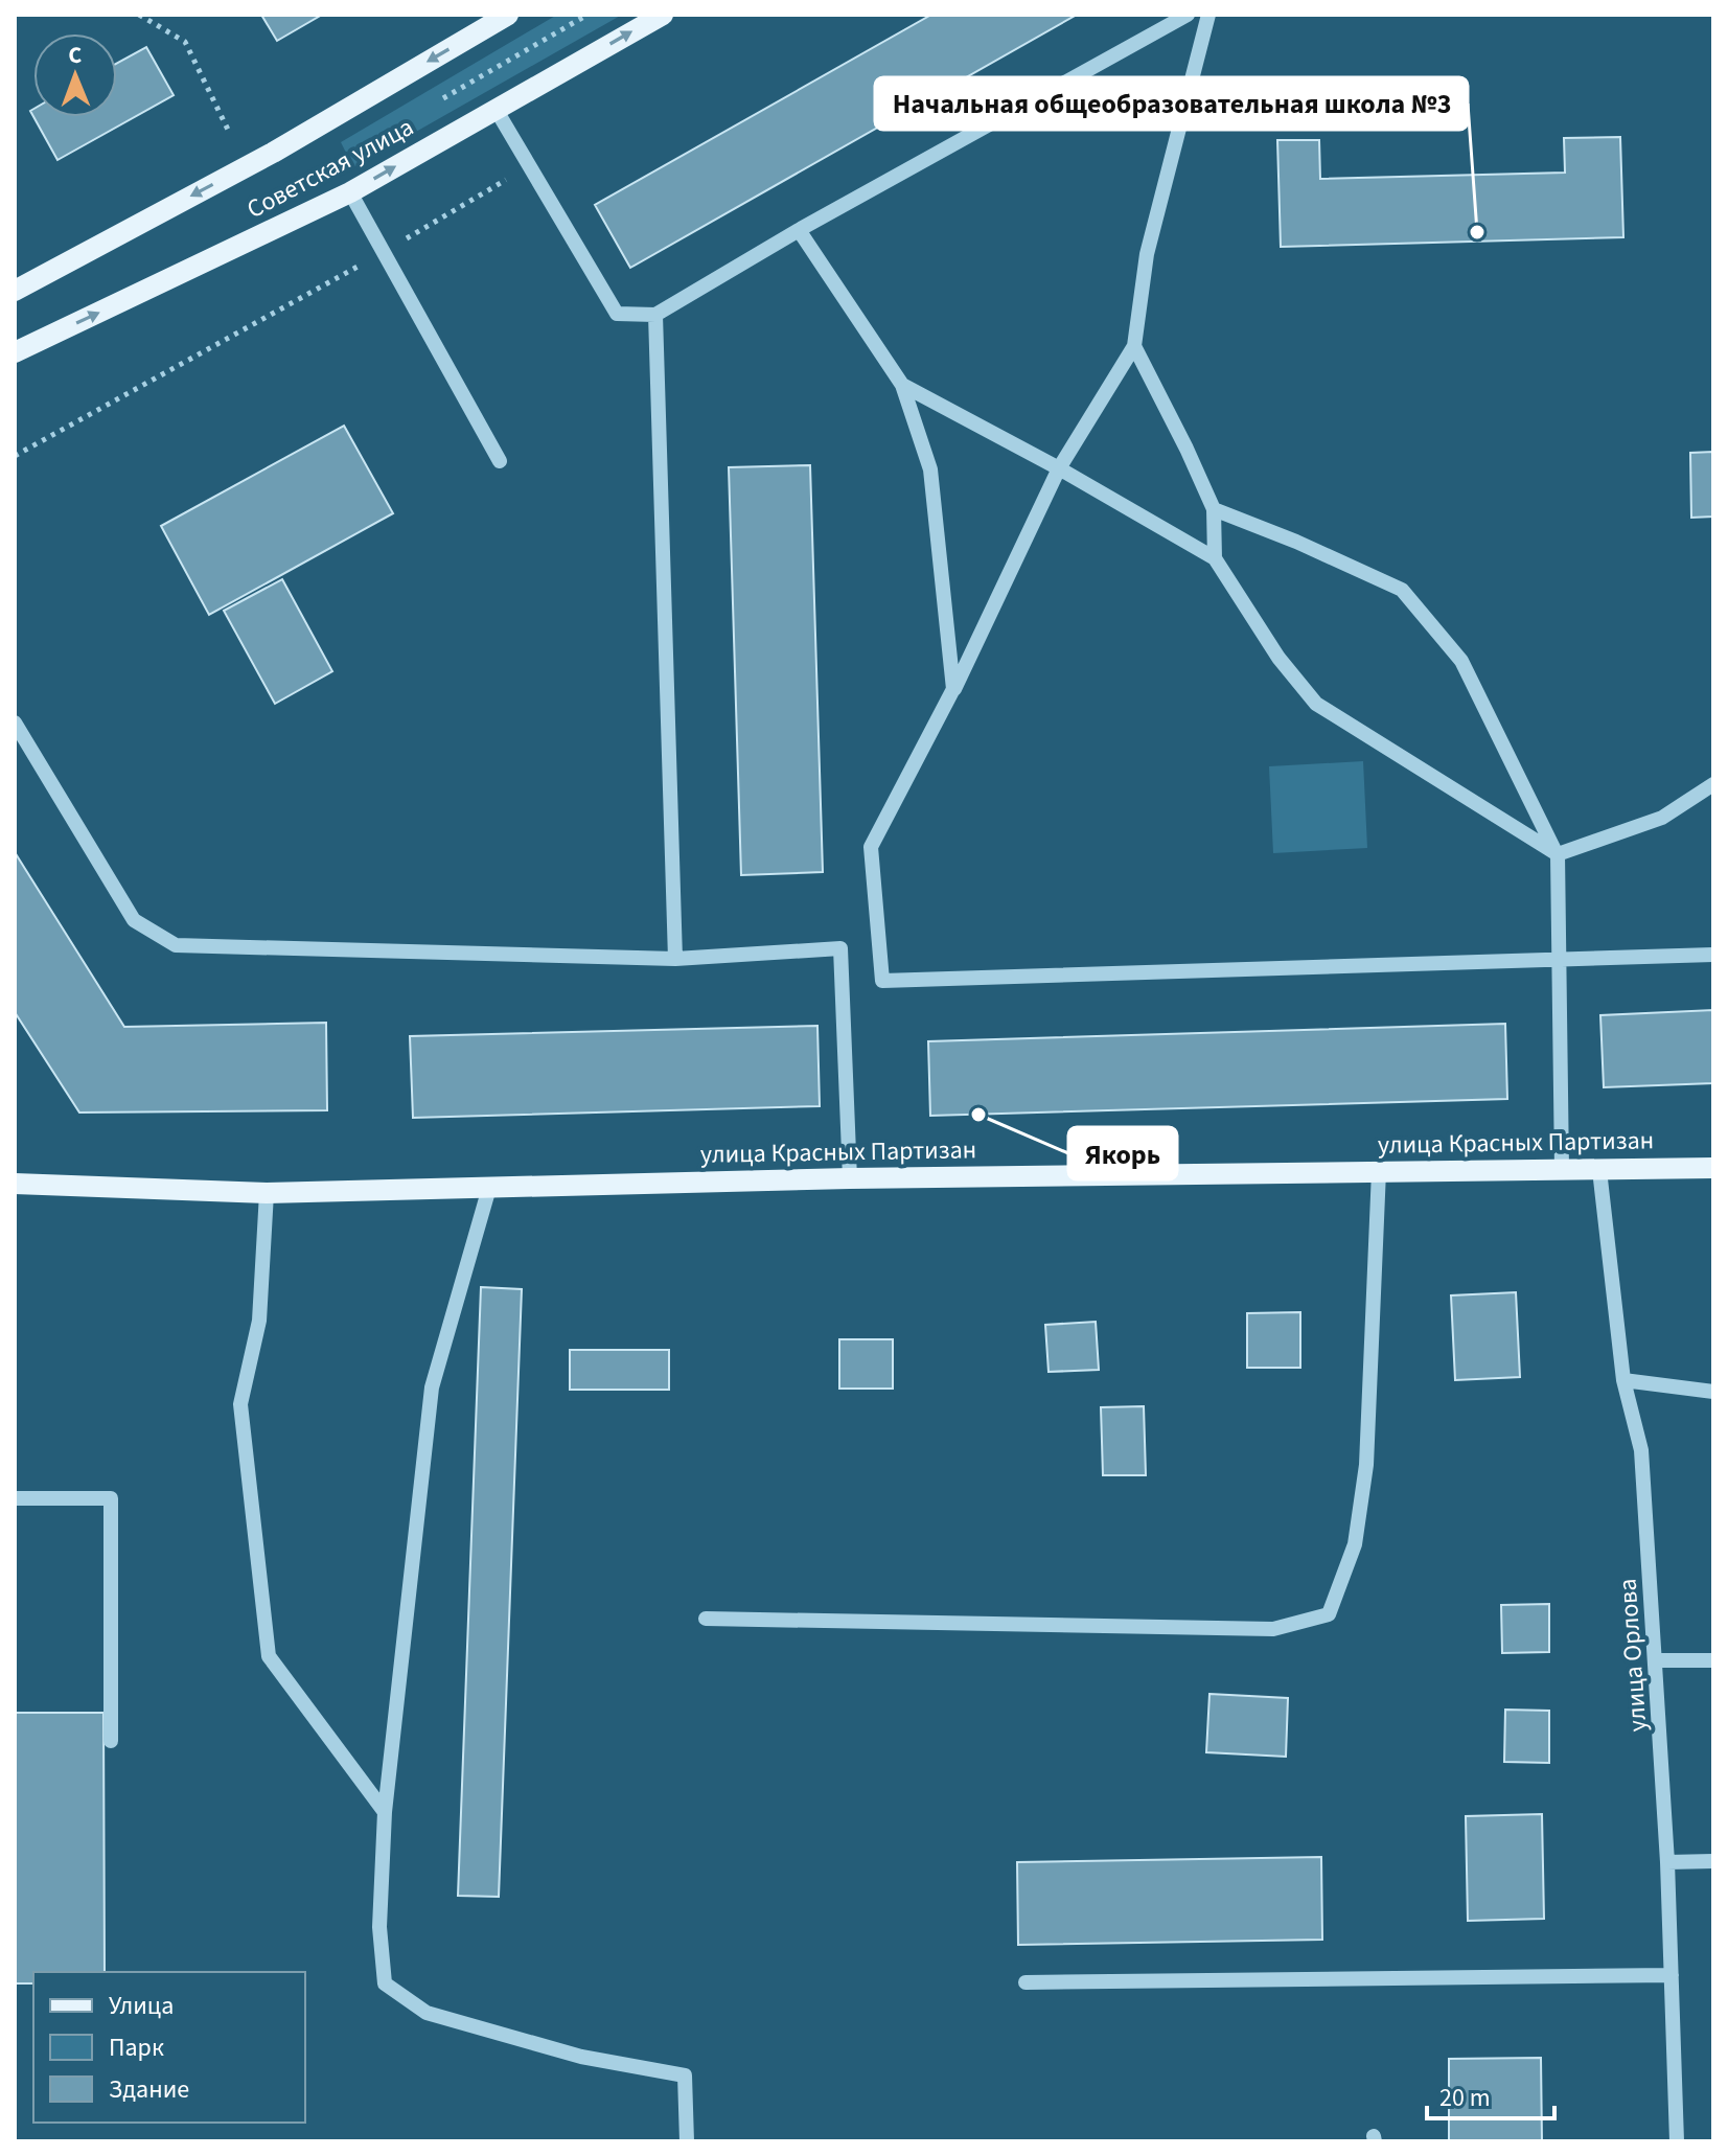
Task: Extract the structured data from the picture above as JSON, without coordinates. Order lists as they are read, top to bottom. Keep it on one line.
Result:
{"streets":{"main road":["Советская улица","улица Красных Партизан"],"street":["улица Орлова"]},"crossings":[["улица Красных Партизан","улица Орлова"]],"places":["Начальная общеобразовательная школа №3","Якорь"],"legend":["Улица","Парк","Здание"],"scale_bar":"20 m","north":"top"}
